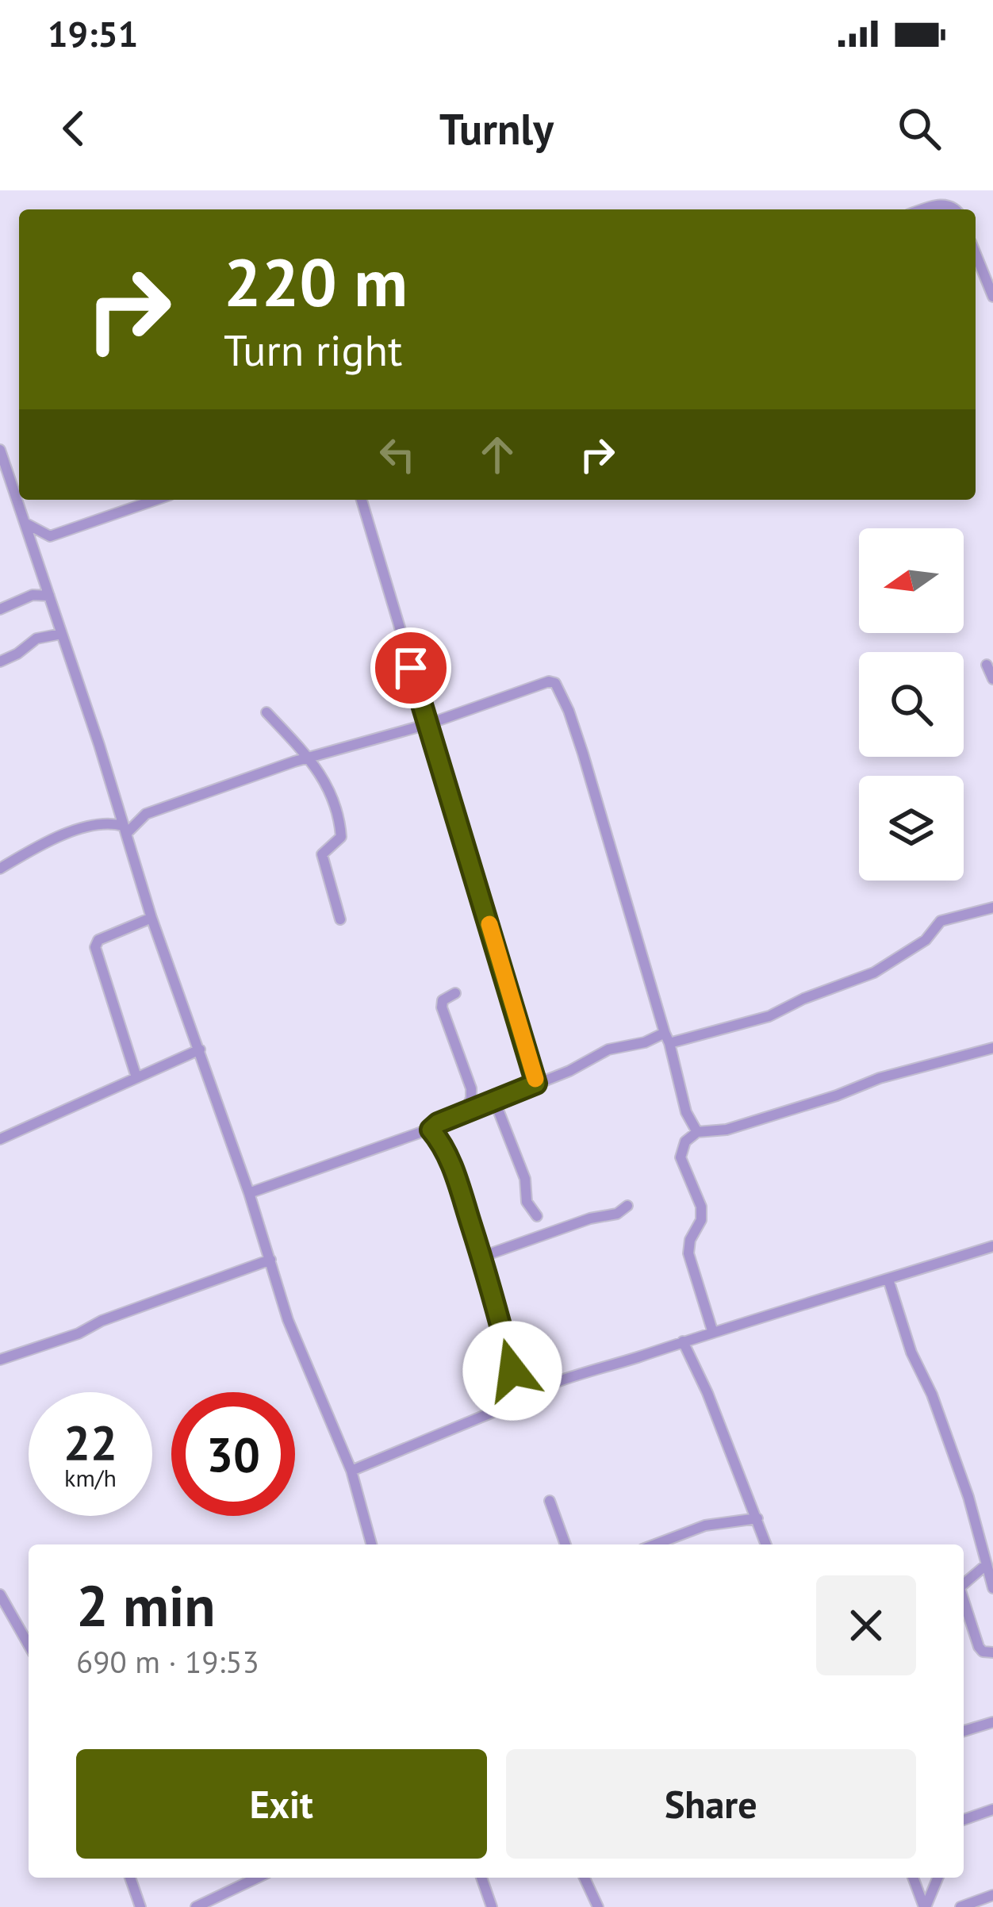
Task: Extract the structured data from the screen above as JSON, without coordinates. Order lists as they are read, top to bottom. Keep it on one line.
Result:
{"north":"left","page":{"status":"19:51","header":"Turnly","turn":["220 m","Turn right"],"speed":"22 km/h","limit":"30","heading":["2 min","690 m · 19:53"],"buttons":["Exit","Share"]}}
